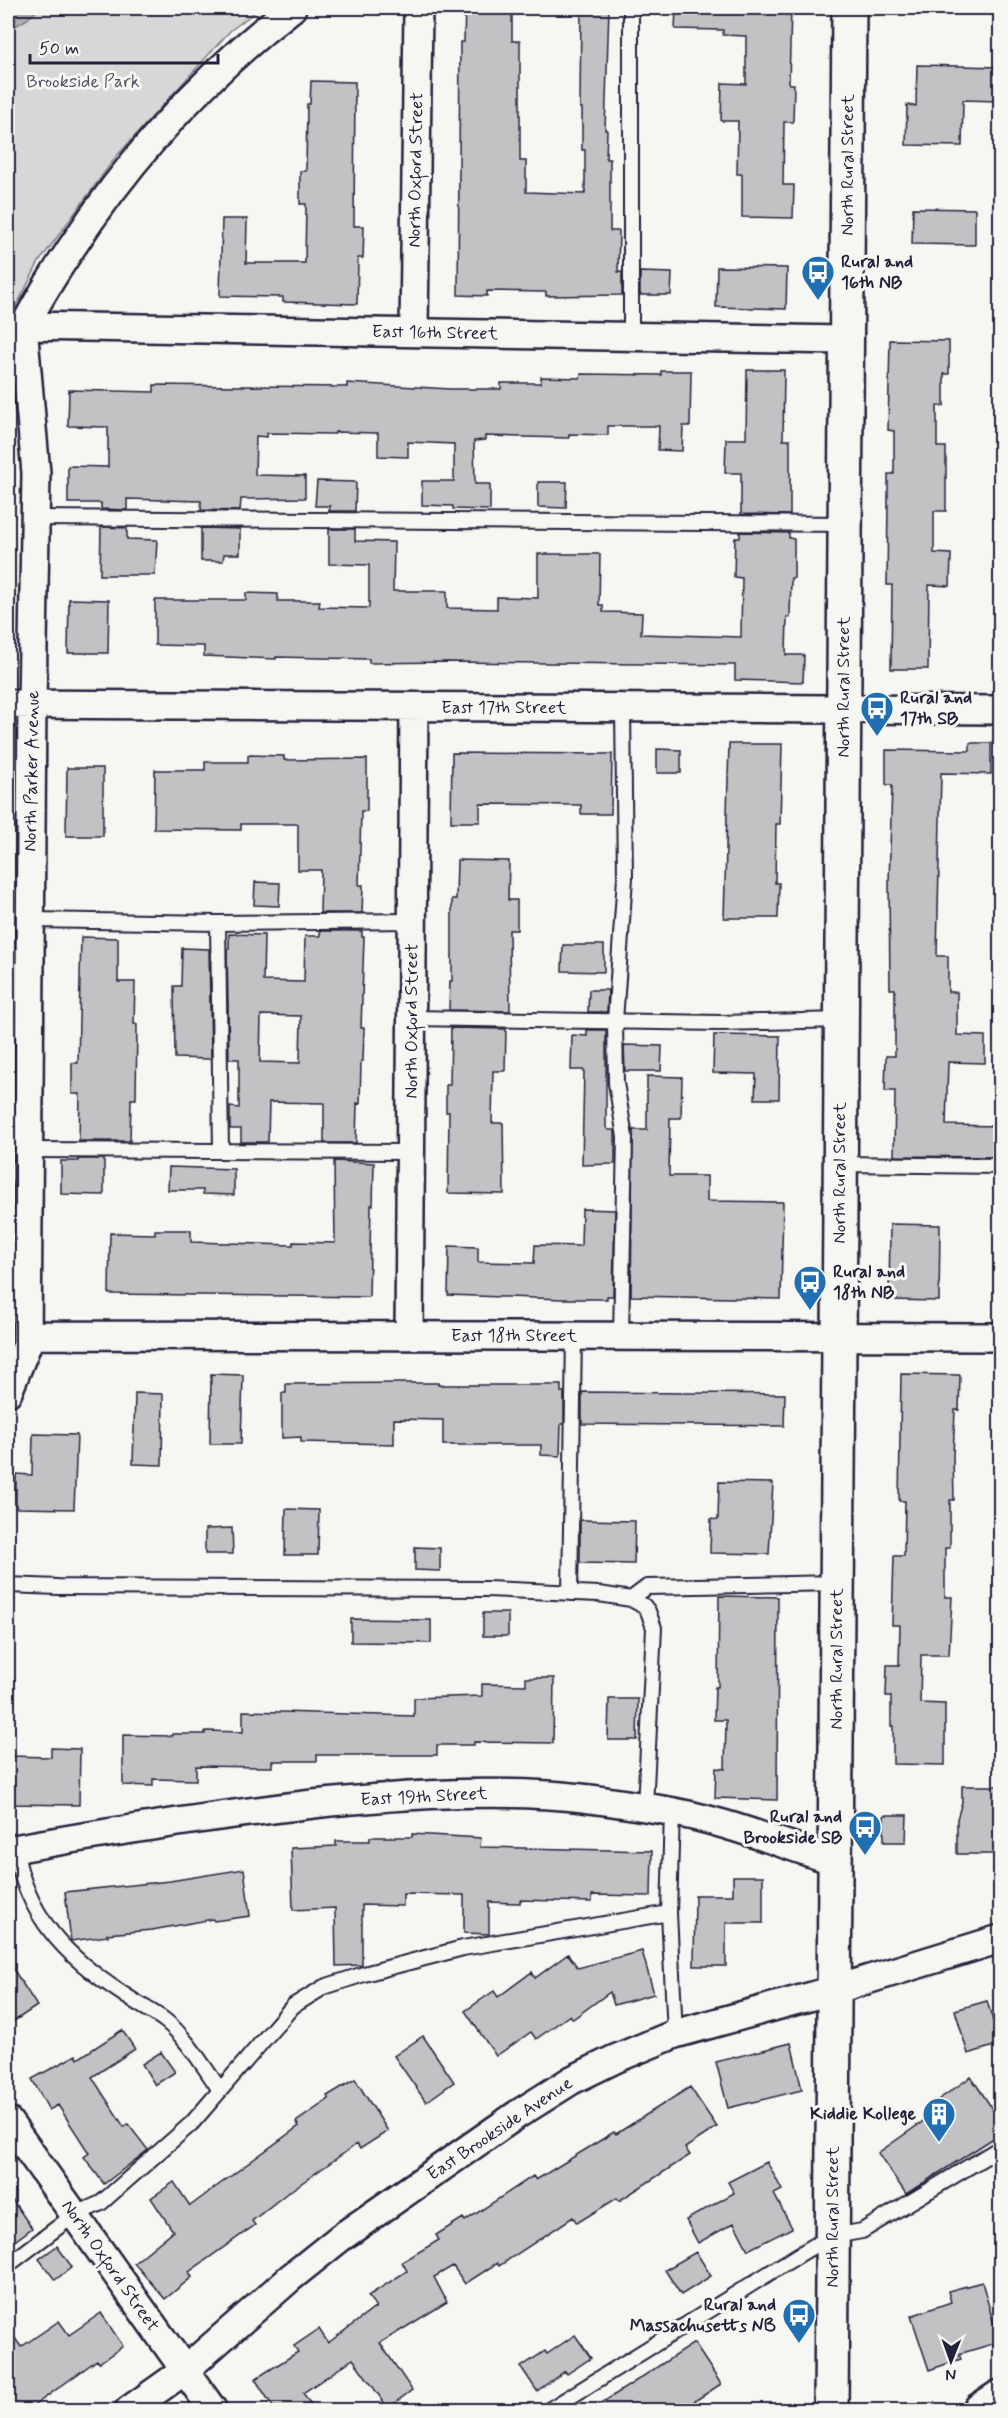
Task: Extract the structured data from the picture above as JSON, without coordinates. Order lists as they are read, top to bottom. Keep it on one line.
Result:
{"streets":{"main road":["North Rural Street"],"street":["North Oxford Street","East 16th Street","East 17th Street","North Parker Avenue","East 18th Street","East 19th Street","East Brookside Avenue"]},"crossings":[["North Rural Street","East 16th Street"],["North Rural Street","East 17th Street"],["North Rural Street","East 18th Street"],["North Rural Street","East 19th Street"],["North Rural Street","East Brookside Avenue"],["North Oxford Street","East 16th Street"],["North Oxford Street","East 17th Street"],["North Oxford Street","East 18th Street"],["North Oxford Street","East Brookside Avenue"],["East 16th Street","North Parker Avenue"],["East 17th Street","North Parker Avenue"],["North Parker Avenue","East 18th Street"]],"parks":["Brookside Park"],"places":{"bus stop":["Rural and 16th NB","Rural and 17th SB","Rural and 18th NB","Rural and Brookside SB","Rural and Massachusetts NB"],"building":["Kiddie Kollege"]},"scale_bar":"50 m","north":"bottom"}
